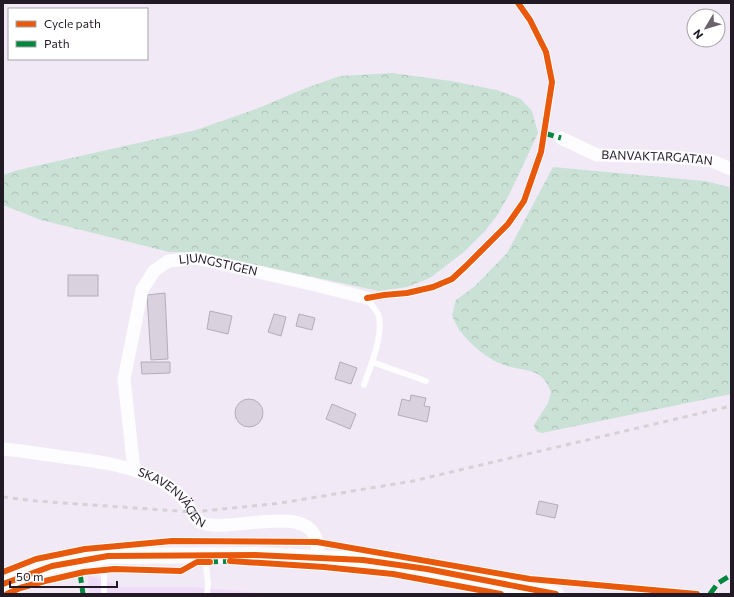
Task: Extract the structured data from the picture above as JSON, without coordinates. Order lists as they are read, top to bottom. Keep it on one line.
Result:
{"streets":{"street":["BANVAKTARGATAN","LJUNGSTIGEN","SKAVENVÄGEN"]},"crossings":[["LJUNGSTIGEN","SKAVENVÄGEN"]],"legend":["Cycle path","Path"],"scale_bar":"50 m","north":"bottom left"}
